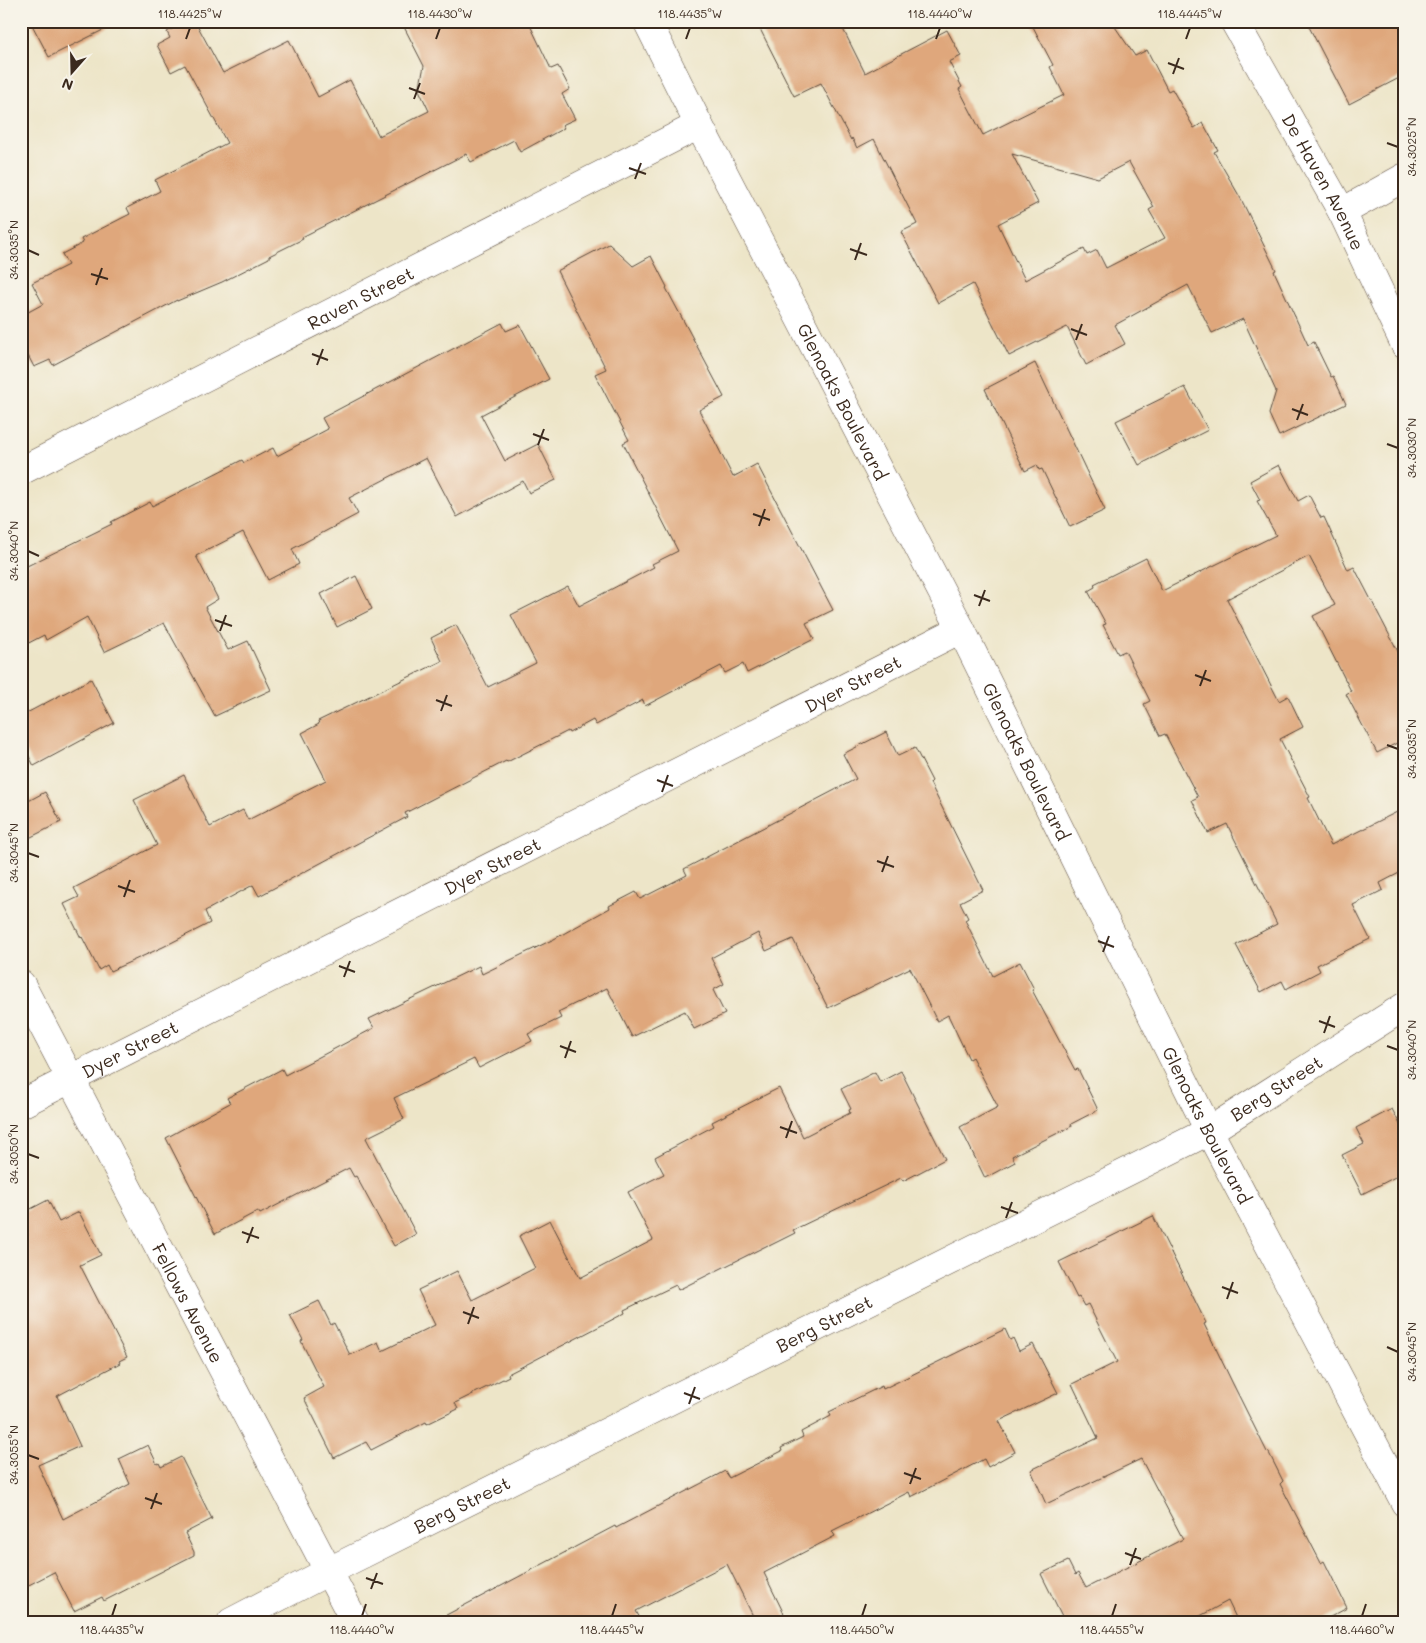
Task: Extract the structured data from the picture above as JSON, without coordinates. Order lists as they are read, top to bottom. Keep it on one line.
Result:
{"streets":{"street":["De Haven Avenue","Raven Street","Glenoaks Boulevard","Dyer Street","Berg Street","Fellows Avenue"]},"crossings":[["Raven Street","Glenoaks Boulevard"],["Glenoaks Boulevard","Dyer Street"],["Glenoaks Boulevard","Berg Street"],["Dyer Street","Fellows Avenue"],["Berg Street","Fellows Avenue"]],"north":"bottom","coordinates":["118.4425°W","118.4430°W","118.4435°W","118.4440°W","118.4445°W","34.3025°N","34.3035°N","34.3030°N","34.3040°N","34.3045°N","34.3050°N","34.3055°N","118.4450°W","118.4455°W","118.4460°W"]}
